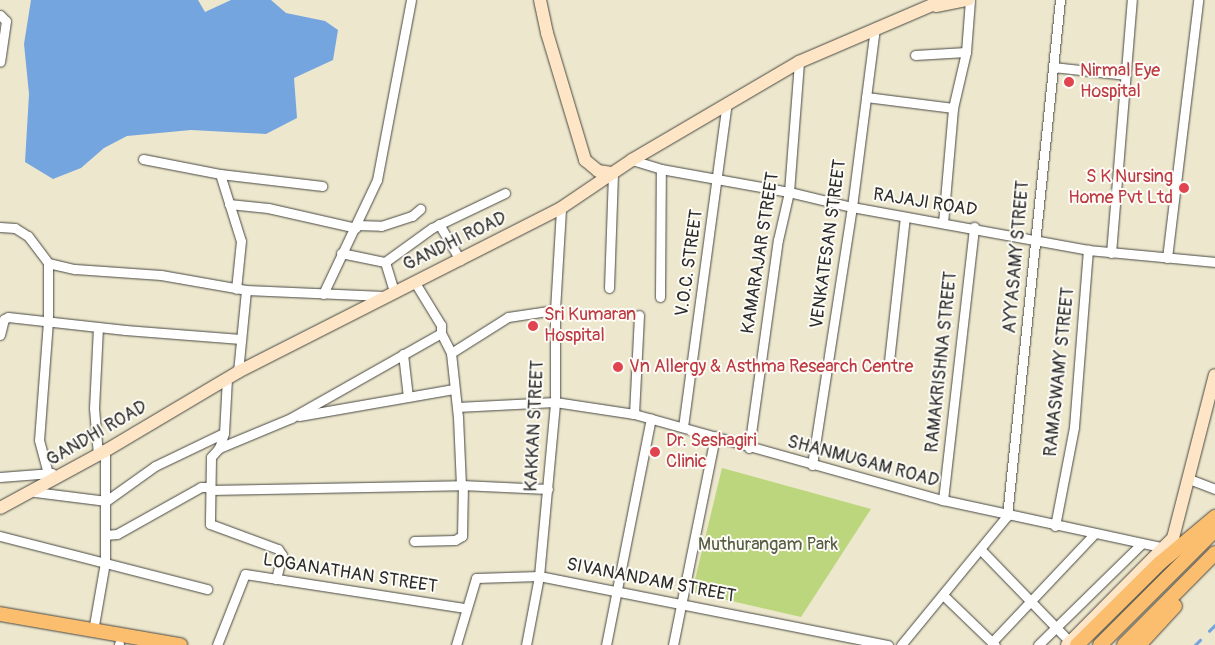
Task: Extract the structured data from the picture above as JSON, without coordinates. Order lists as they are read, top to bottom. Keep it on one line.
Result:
{"streets":{"main road":["GANDHI ROAD"],"street":["RAJAJI ROAD","VENKATESAN STREET","KAMARAJAR STREET","AYYASAMY STREET","V.O.C. STREET","RAMAKRISHNA STREET","RAMASWAMY STREET","KAKKAN STREET","SHANMUGAM ROAD","LOGANATHAN STREET","SIVANANDAM STREET"]},"crossings":[["RAJAJI ROAD","GANDHI ROAD"],["RAJAJI ROAD","VENKATESAN STREET"],["RAJAJI ROAD","KAMARAJAR STREET"],["RAJAJI ROAD","AYYASAMY STREET"],["RAJAJI ROAD","V.O.C. STREET"],["RAJAJI ROAD","RAMAKRISHNA STREET"],["RAJAJI ROAD","RAMASWAMY STREET"],["GANDHI ROAD","VENKATESAN STREET"],["GANDHI ROAD","KAMARAJAR STREET"],["GANDHI ROAD","V.O.C. STREET"],["GANDHI ROAD","KAKKAN STREET"],["VENKATESAN STREET","SHANMUGAM ROAD"],["KAMARAJAR STREET","SHANMUGAM ROAD"],["AYYASAMY STREET","SHANMUGAM ROAD"],["V.O.C. STREET","SHANMUGAM ROAD"],["RAMAKRISHNA STREET","SHANMUGAM ROAD"],["RAMASWAMY STREET","SHANMUGAM ROAD"],["KAKKAN STREET","SHANMUGAM ROAD"],["KAKKAN STREET","SIVANANDAM STREET"],["LOGANATHAN STREET","SIVANANDAM STREET"]],"parks":["Muthurangam Park"],"places":["Nirmal Eye Hospital","S K Nursing Home Pvt Ltd","Sri Kumaran Hospital","Vn Allergy & Asthma Research Centre","Dr. Seshagiri Clinic"]}
